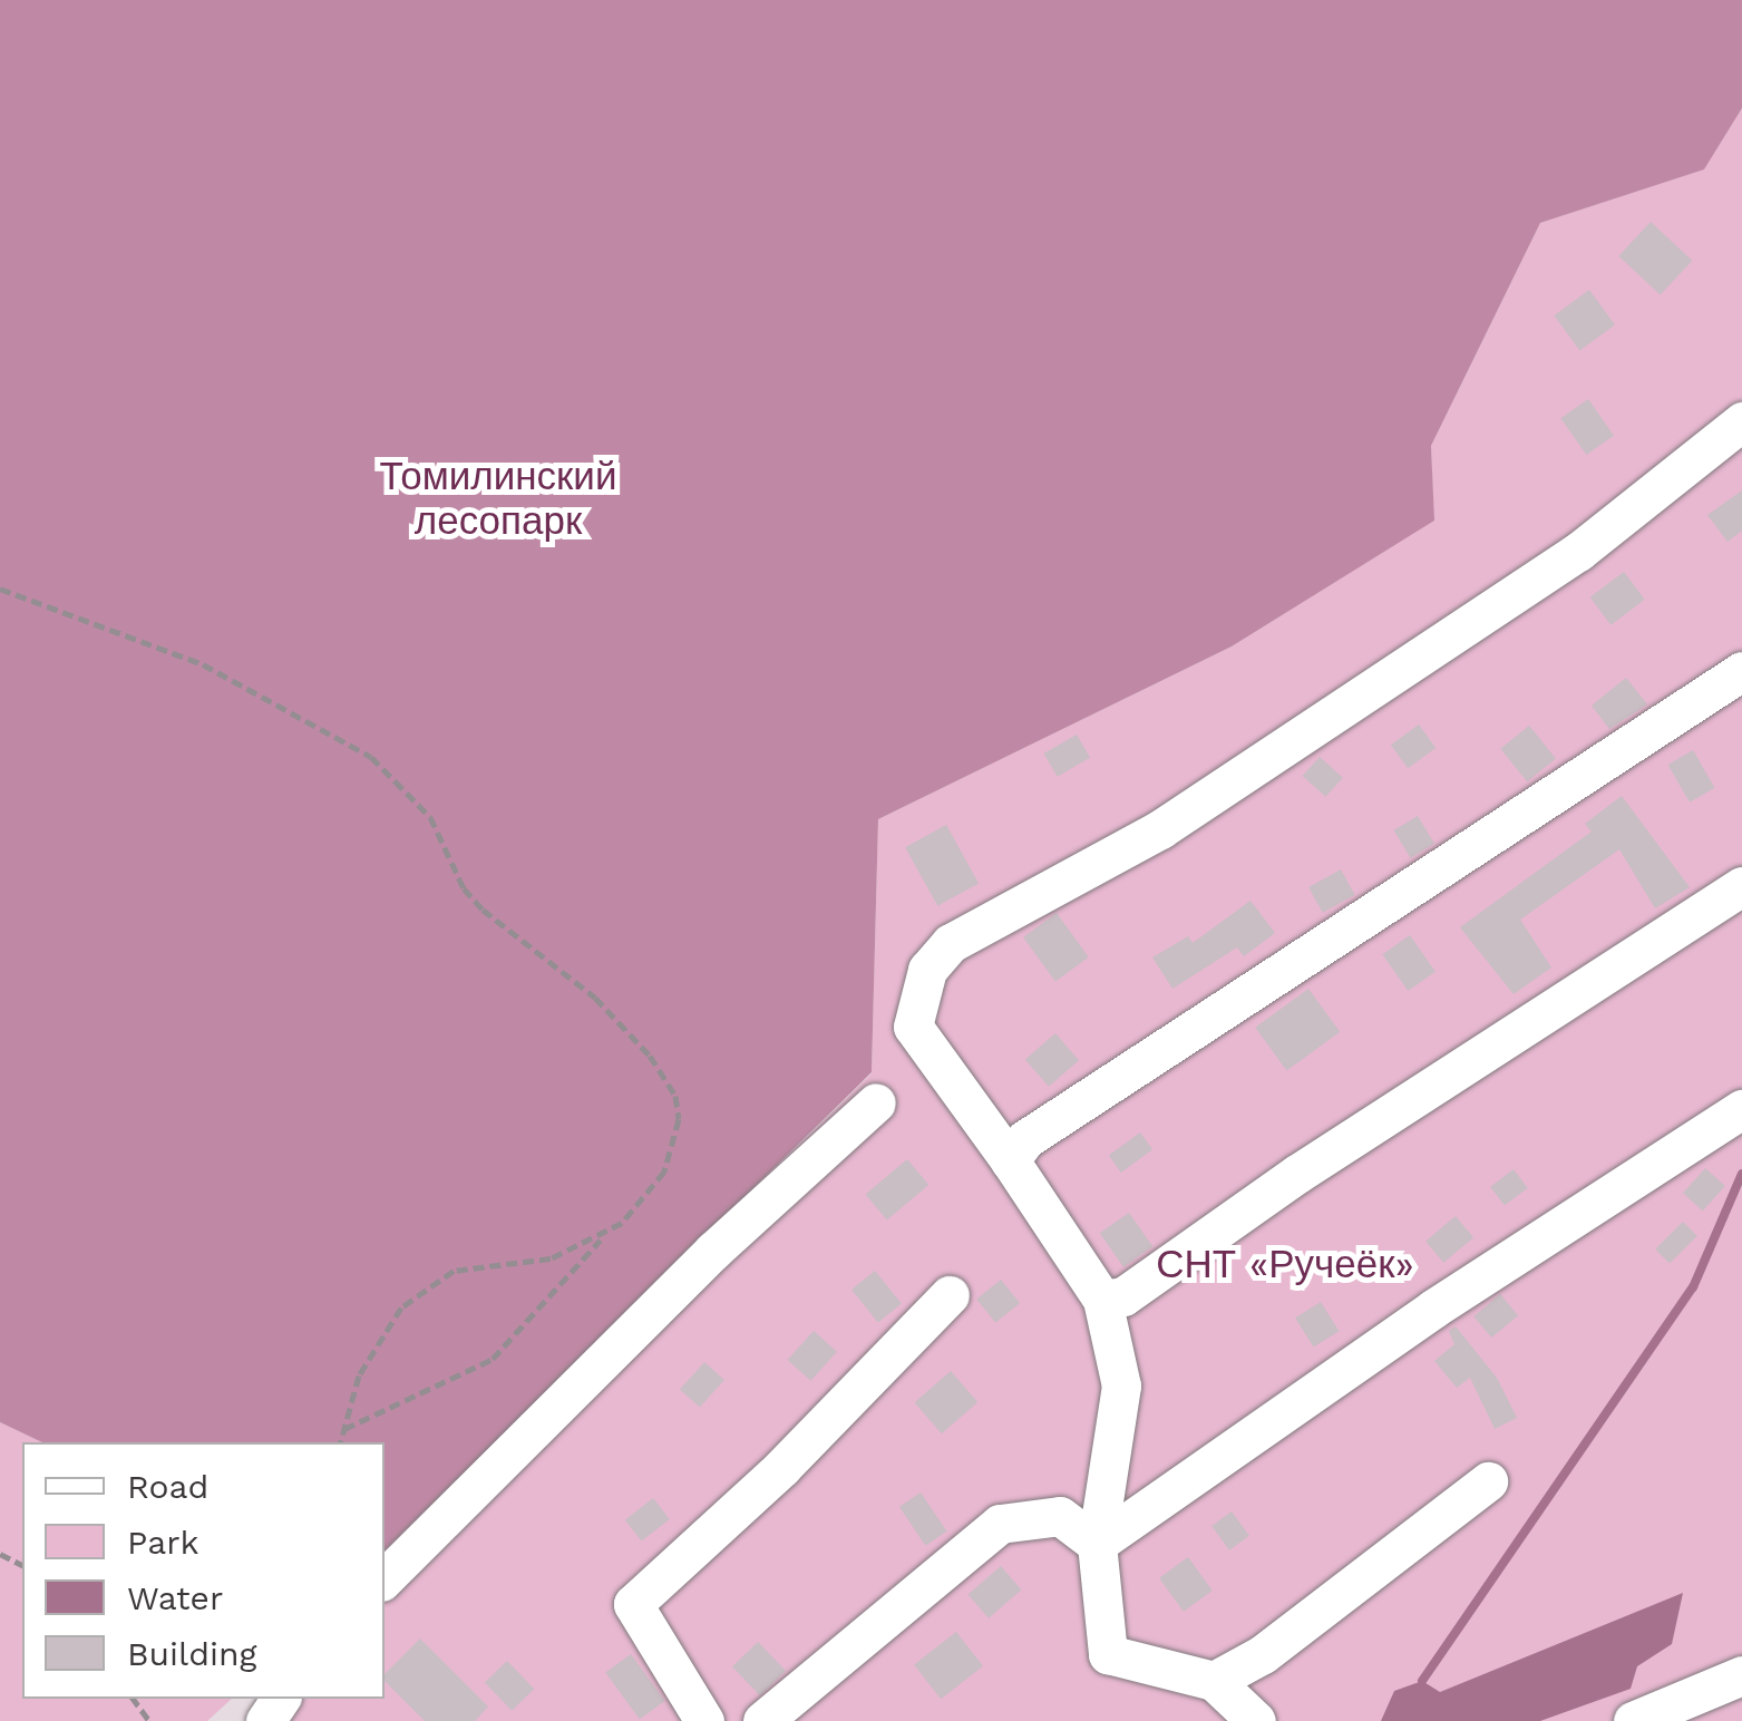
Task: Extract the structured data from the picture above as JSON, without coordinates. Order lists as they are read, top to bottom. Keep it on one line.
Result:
{"parks":["Томилинский лесопарк","СНТ «Ручеёк»"],"legend":["Road","Park","Water","Building"]}
